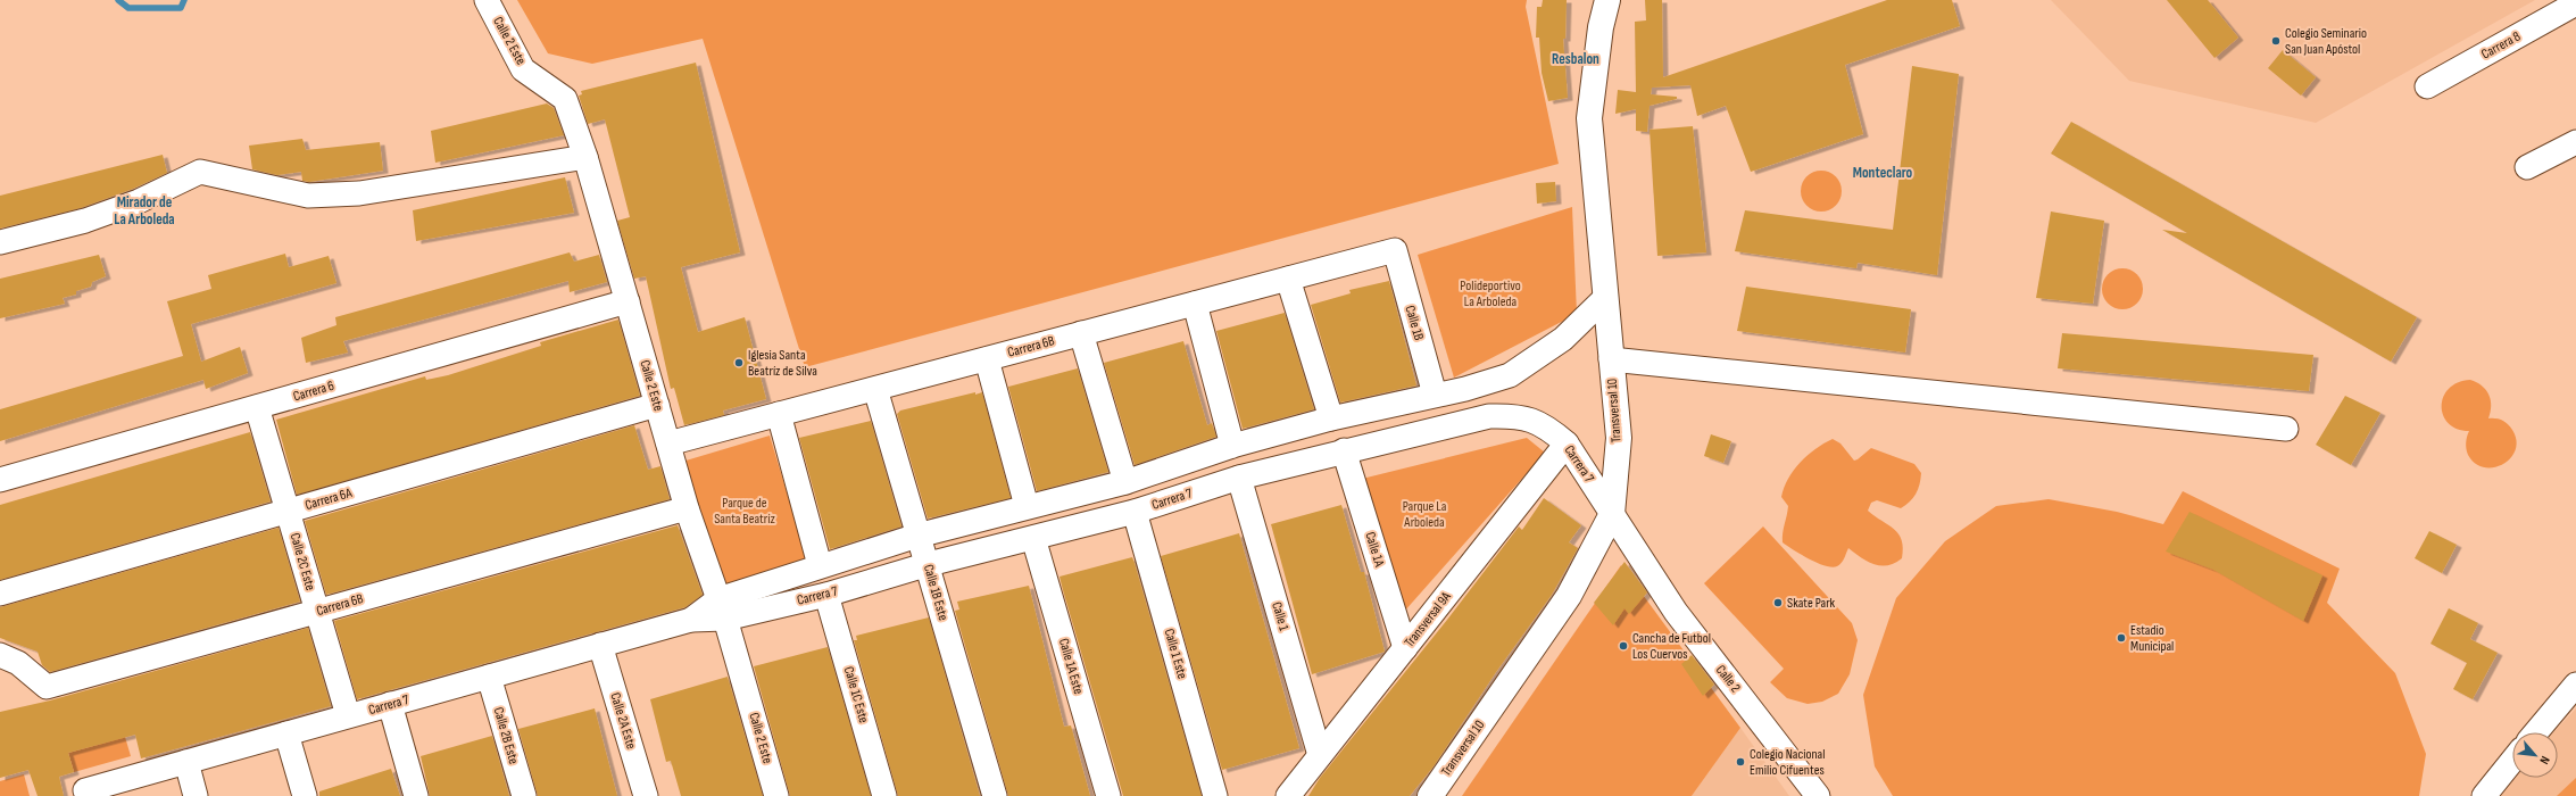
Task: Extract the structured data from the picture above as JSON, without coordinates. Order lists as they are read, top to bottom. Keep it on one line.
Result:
{"streets":{"main road":["Transversal 10"],"street":["Calle 2 Este","Carrera 8","Calle 1B","Carrera 6B","Carrera 6","Carrera 7","Carrera 6A","Calle 1A","Calle 2C Este","Calle 1B Este","Calle 1","Transversal 9A","Calle 1 Este","Calle 1A Este","Calle 2","Calle 1C Este","Calle 2A Este","Calle 2B Este"]},"crossings":[["Calle 2 Este","Carrera 6B"],["Calle 2 Este","Carrera 6"],["Calle 2 Este","Carrera 7"],["Calle 2 Este","Carrera 6A"],["Calle 1B","Carrera 6B"],["Calle 1B","Carrera 7"],["Carrera 6B","Calle 2C Este"],["Carrera 6B","Calle 1B Este"],["Carrera 6","Calle 2C Este"],["Transversal 10","Carrera 7"],["Transversal 10","Calle 2"],["Carrera 7","Calle 1A"],["Carrera 7","Calle 2C Este"],["Carrera 7","Calle 1B Este"],["Carrera 7","Calle 1"],["Carrera 7","Transversal 9A"],["Carrera 7","Calle 1 Este"],["Carrera 7","Calle 1A Este"],["Carrera 7","Calle 2"],["Carrera 7","Calle 1C Este"],["Carrera 7","Calle 2A Este"],["Carrera 7","Calle 2B Este"],["Carrera 6A","Calle 2C Este"],["Calle 1A","Transversal 9A"],["Calle 1","Transversal 9A"]],"districts":["Resbalon","Monteclaro","Mirador de La Arboleda"],"parks":["Polideportivo La Arboleda","Parque de Santa Beatríz","Parque La Arboleda"],"places":["Colegio Seminario San Juan Apóstol","Iglesia Santa Beatríz de Silva","Skate Park","Estadio Municipal","Cancha de Futbol Los Cuervos","Colegio Nacional Emilio Cifuentes"],"north":"bottom right"}
